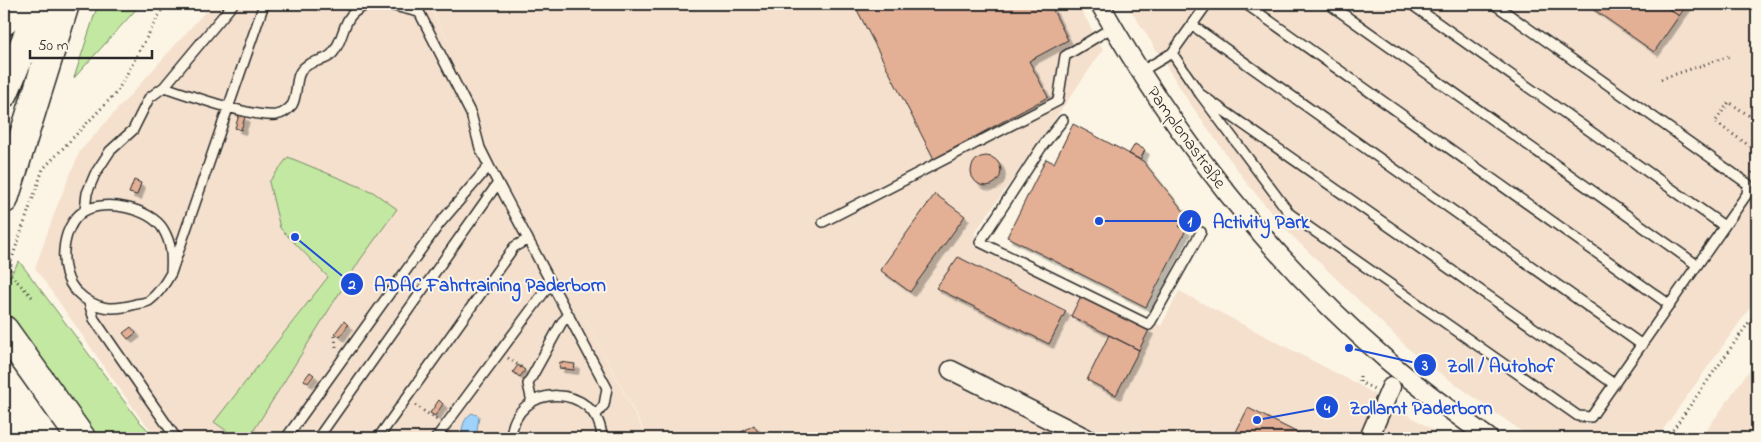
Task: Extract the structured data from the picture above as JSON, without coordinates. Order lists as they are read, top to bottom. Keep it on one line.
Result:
{"streets":{"street":["Pamplonastraße"]},"places":["Activity Park","ADAC Fahrtraining Paderborn","Zoll / Autohof","Zollamt Paderborn"],"scale_bar":"50 m"}
